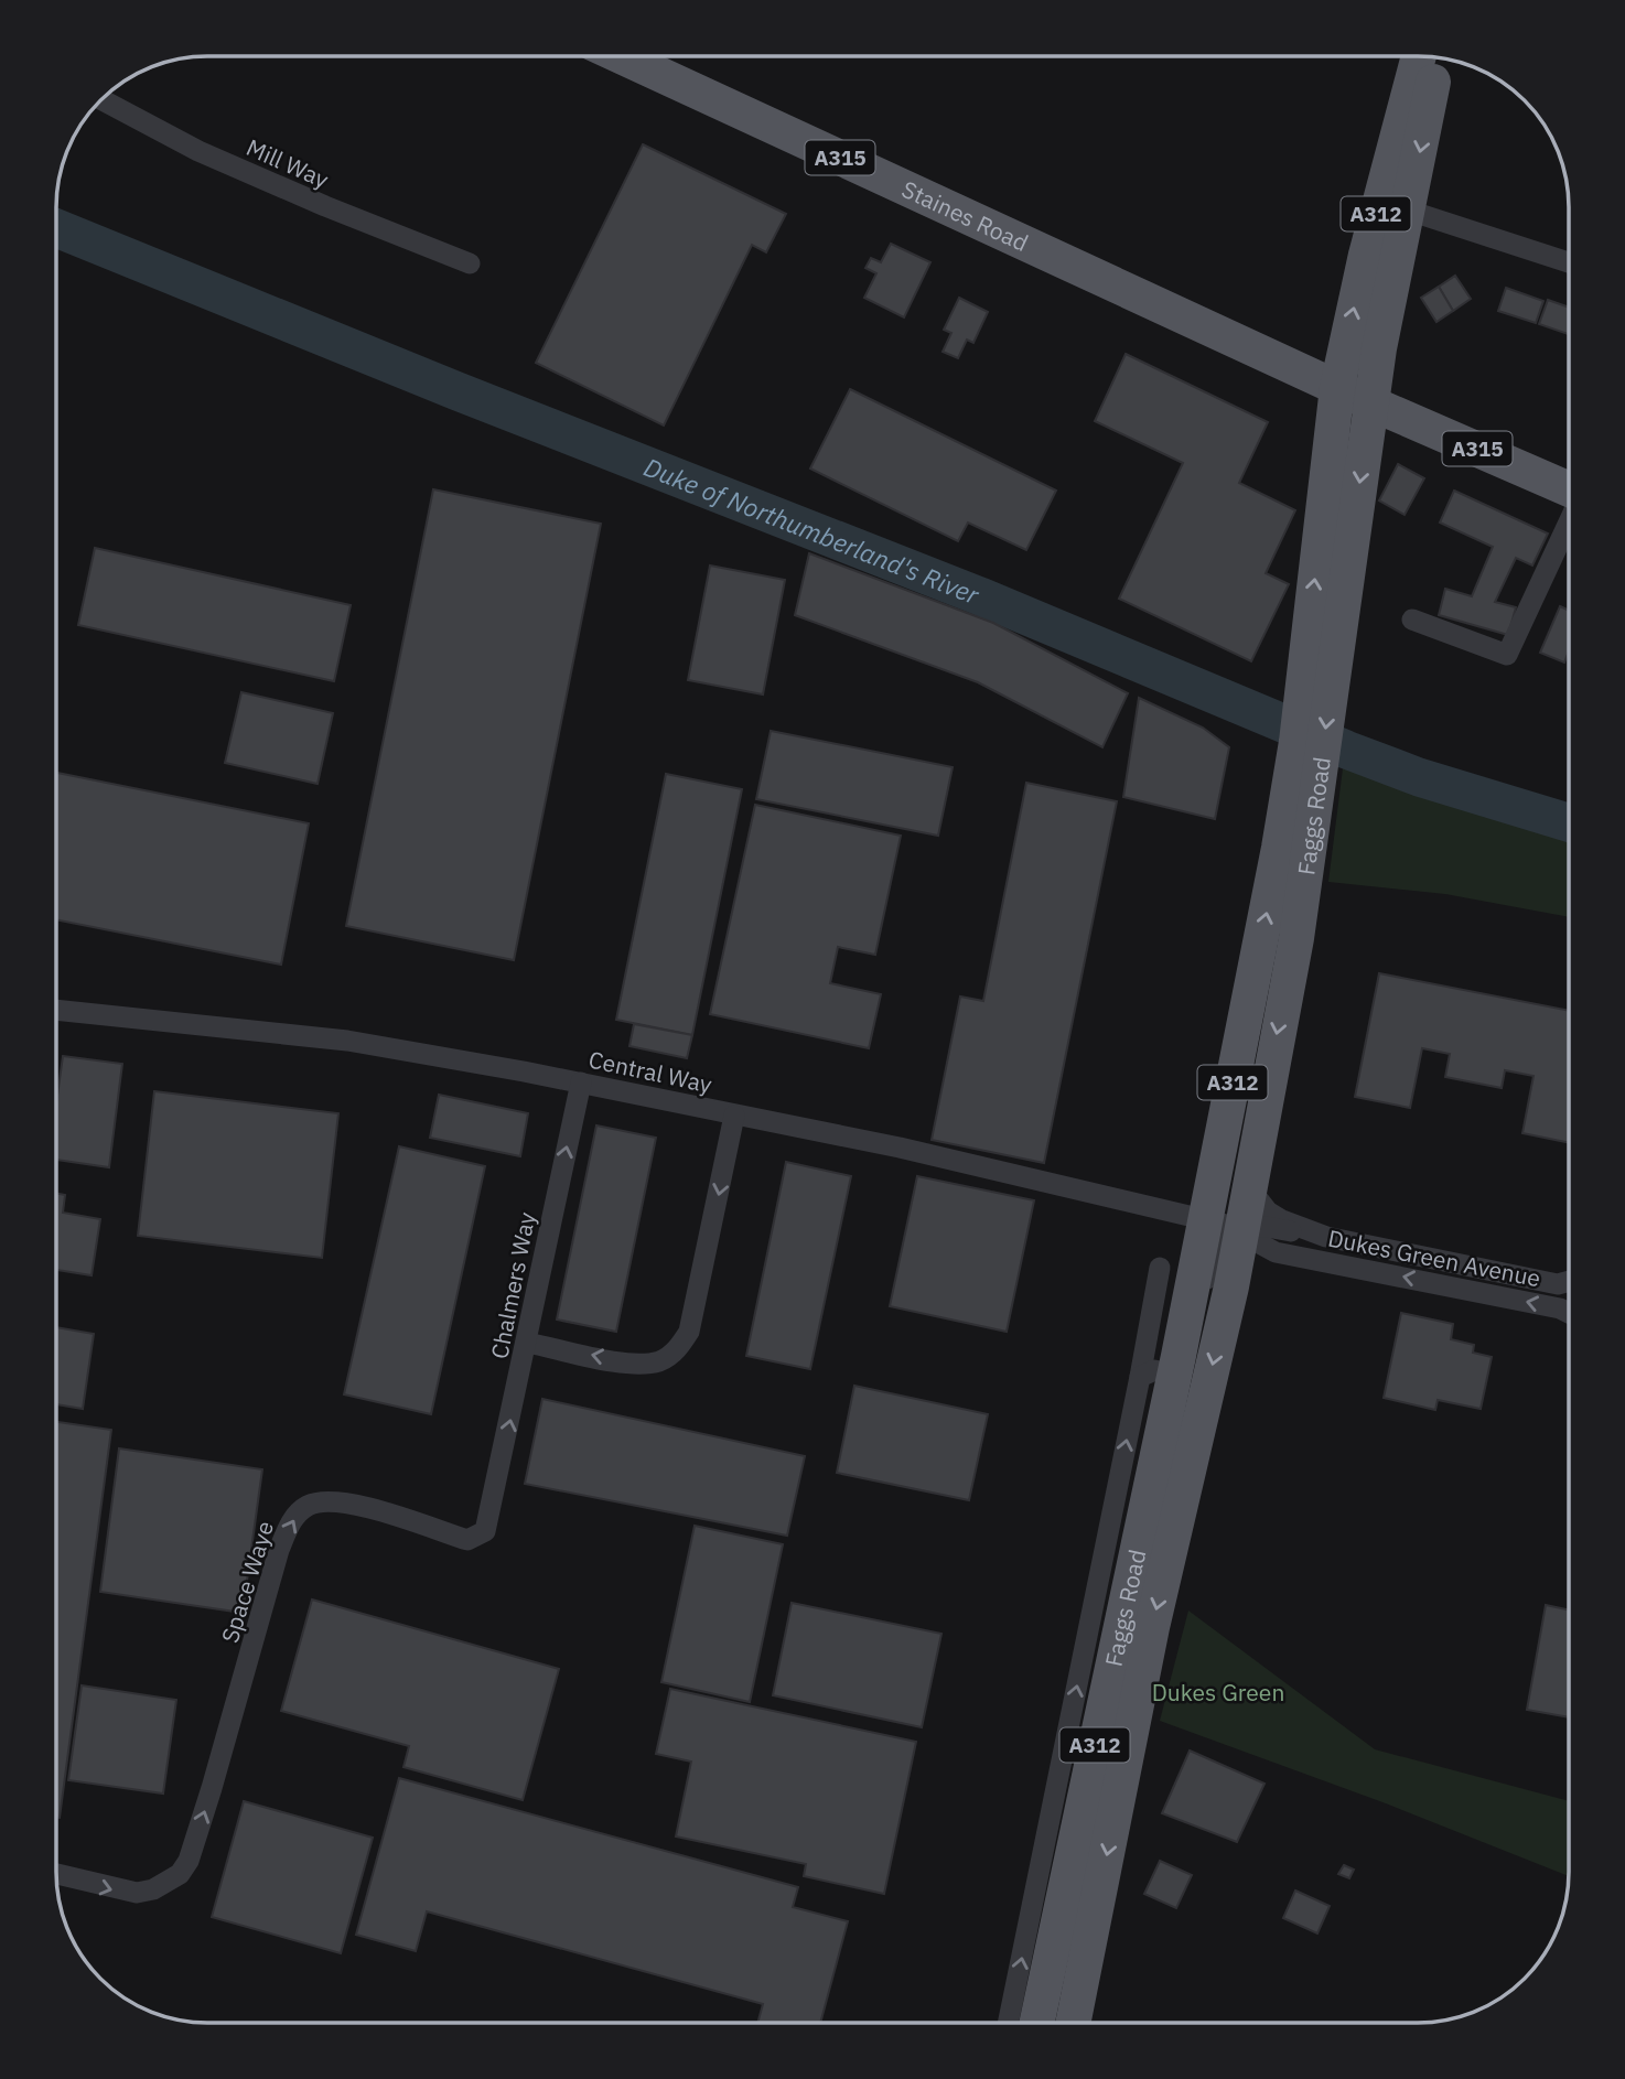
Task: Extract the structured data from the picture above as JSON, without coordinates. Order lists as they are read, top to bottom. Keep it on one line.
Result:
{"streets":{"main road":["A315","A312","Staines Road","Faggs Road"],"street":["Mill Way","Central Way","Dukes Green Avenue","Chalmers Way","Space Waye"]},"crossings":[["A315","A312"],["A315","Staines Road"],["A315","Faggs Road"],["A312","Staines Road"],["A312","Faggs Road"],["Staines Road","Faggs Road"],["Faggs Road","Central Way"],["Faggs Road","Dukes Green Avenue"],["Central Way","Dukes Green Avenue"],["Central Way","Chalmers Way"],["Chalmers Way","Space Waye"]],"one_way":["Chalmers Way"],"water":["Duke of Northumberland's River"],"parks":["Dukes Green"]}
